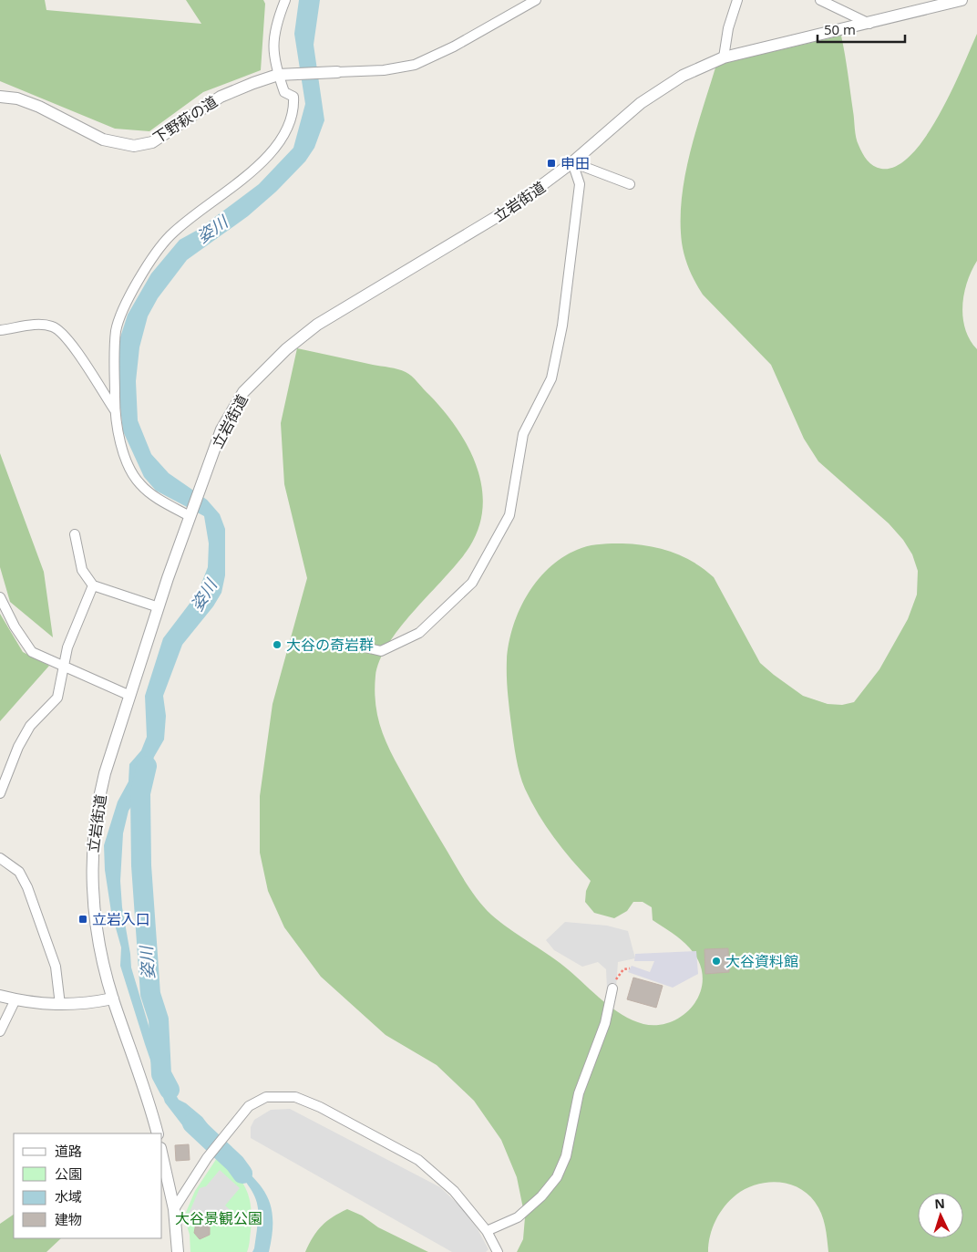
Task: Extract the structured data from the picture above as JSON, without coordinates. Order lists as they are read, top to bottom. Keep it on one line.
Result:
{"streets":{"street":["下野萩の道","立岩街道"]},"water":["姿川"],"parks":["大谷景観公園"],"places":{"transit":["申田","立岩入口"],"other":["大谷の奇岩群","大谷資料館"]},"legend":["道路","公園","水域","建物"],"scale_bar":"50 m","north":"top"}
